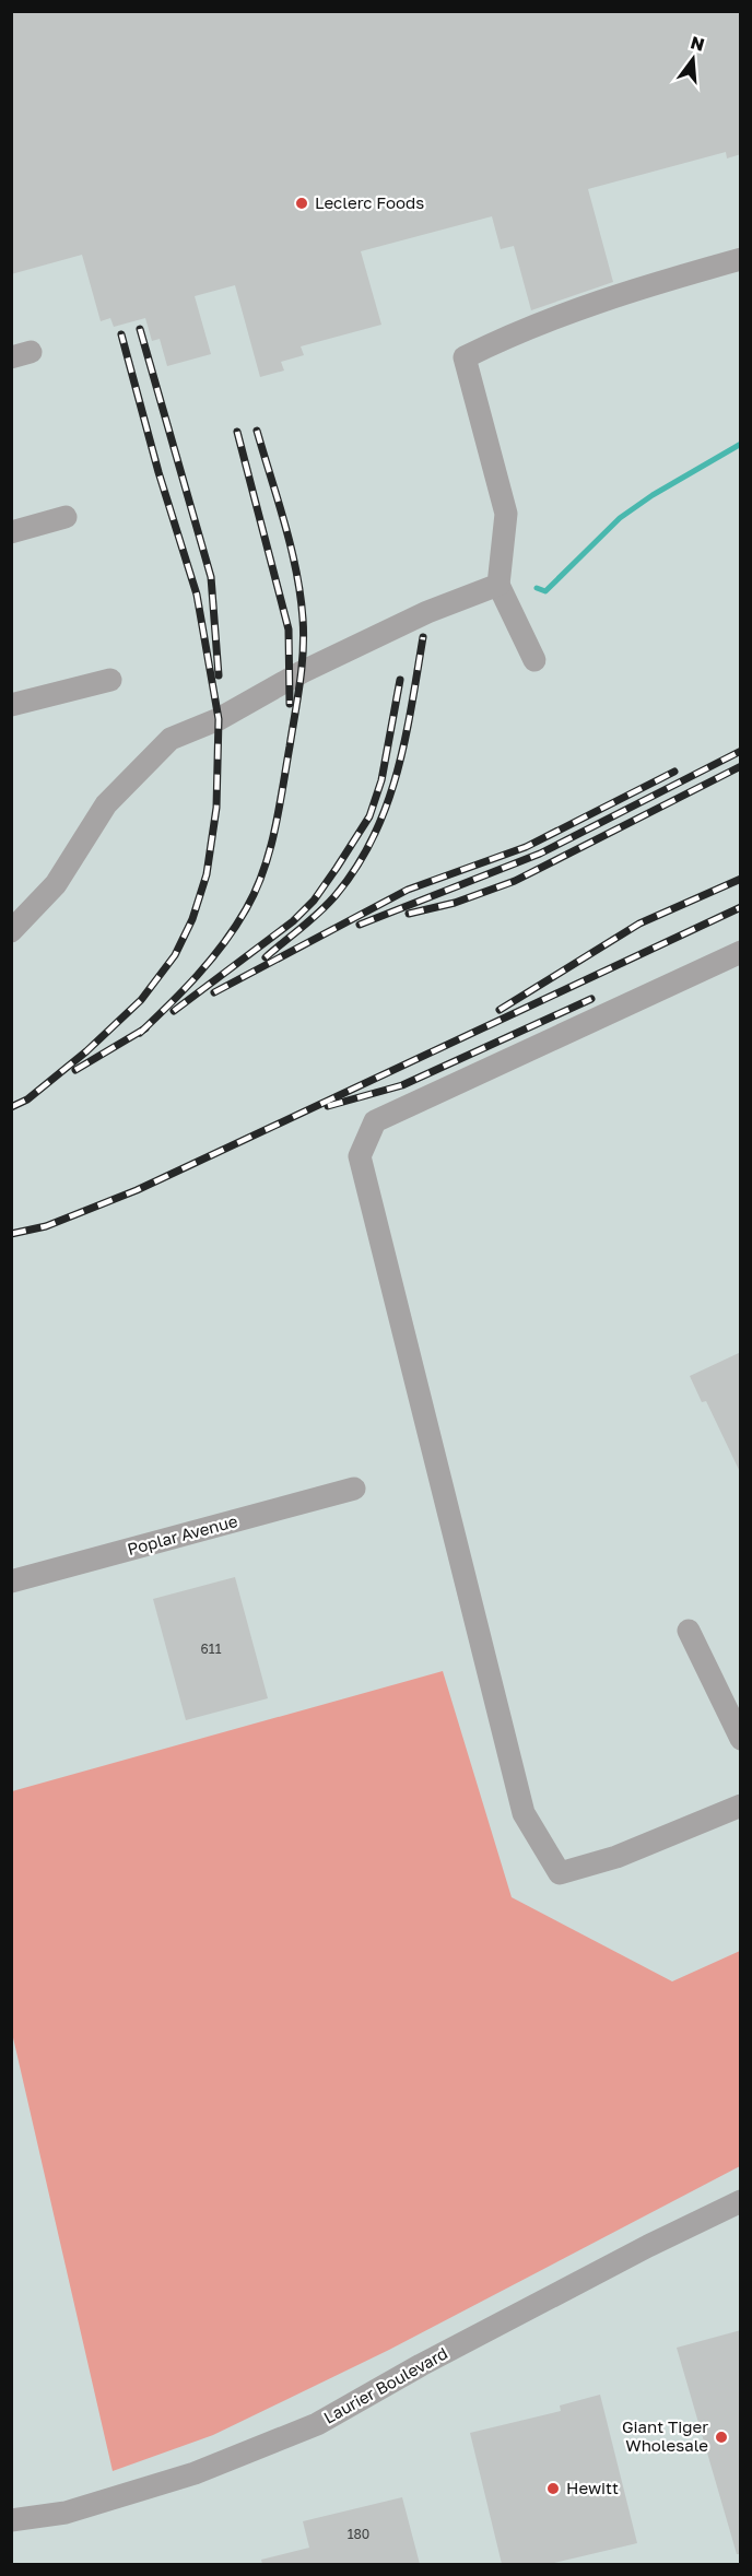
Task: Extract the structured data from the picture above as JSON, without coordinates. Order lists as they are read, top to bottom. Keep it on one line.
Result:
{"streets":{"street":["Poplar Avenue","Laurier Boulevard"]},"places":["Leclerc Foods","Giant Tiger Wholesale","Hewitt"],"house_numbers":["611","180"],"north":"top"}
